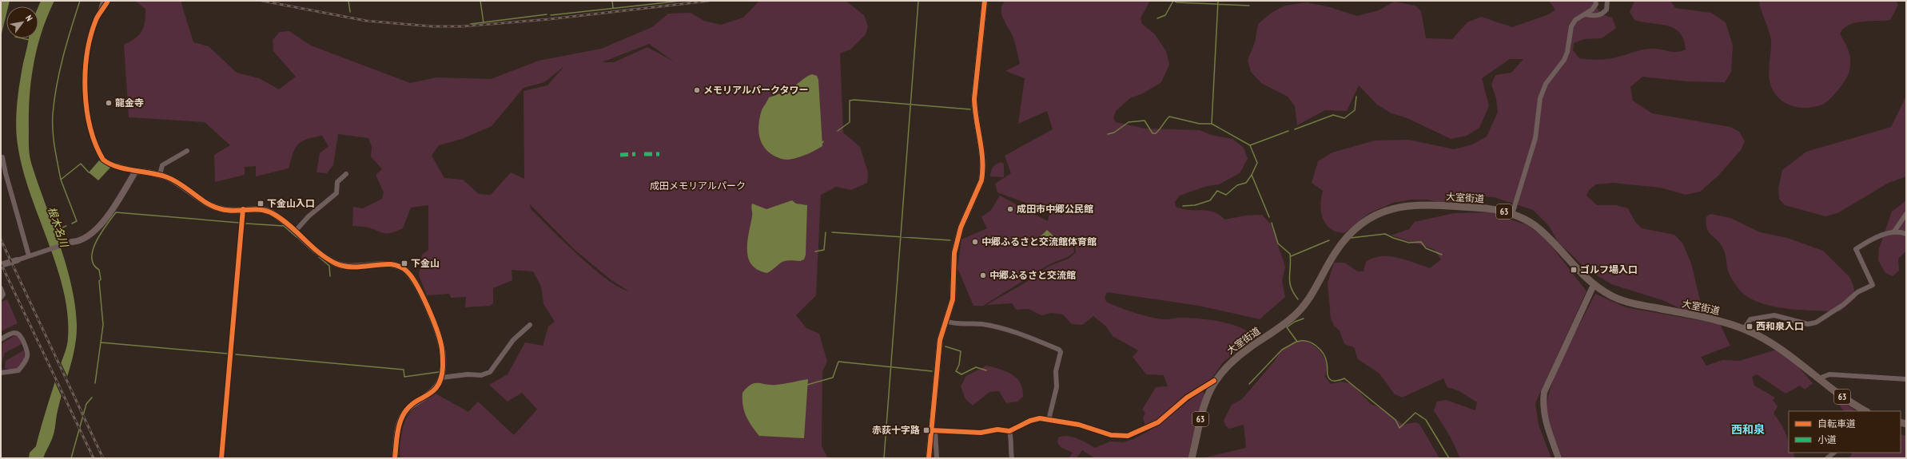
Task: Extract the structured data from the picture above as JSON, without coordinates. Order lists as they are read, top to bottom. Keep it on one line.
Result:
{"streets":{"main road":["大室街道","63"]},"districts":["西和泉"],"water":["根木名川"],"parks":["成田メモリアルパーク"],"places":{"other":["メモリアルパークタワー","龍金寺","成田市中郷公民館","中郷ふるさと交流館体育館","中郷ふるさと交流館"],"transit":["下金山入口","下金山","ゴルフ場入口","西和泉入口","赤荻十字路"]},"legend":["自転車道","小道"],"north":"top right"}
